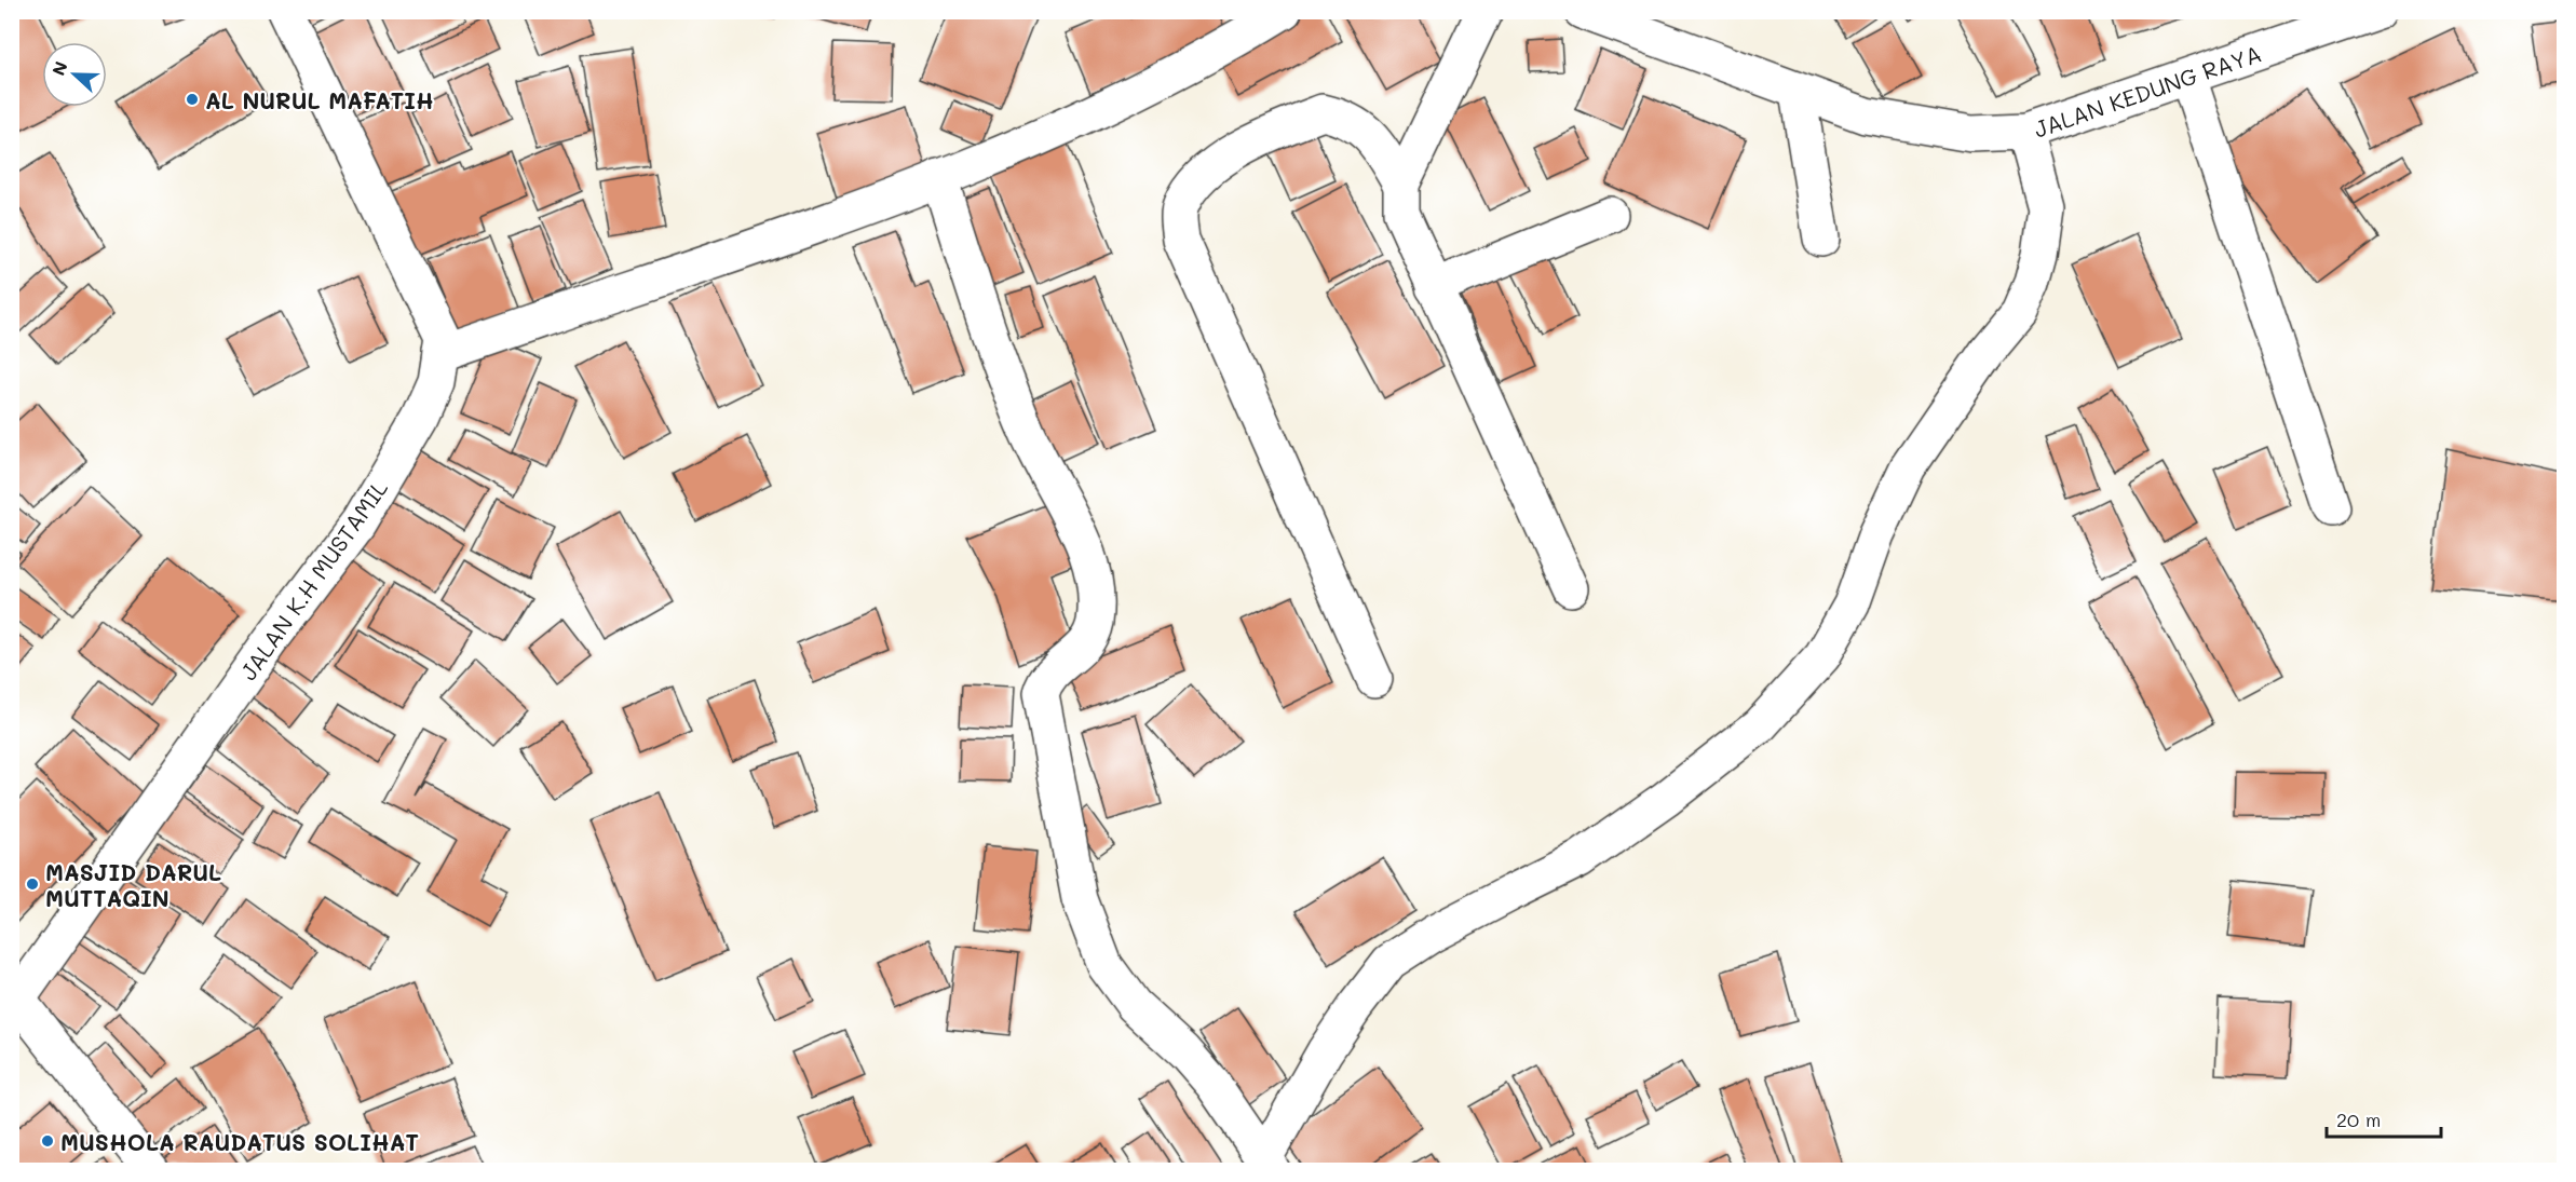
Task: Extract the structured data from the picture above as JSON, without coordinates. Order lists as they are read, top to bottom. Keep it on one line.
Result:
{"streets":{"street":["JALAN KEDUNG RAYA","JALAN K.H MUSTAMIL"]},"places":["AL NURUL MAFATIH","MASJID DARUL MUTTAQIN","MUSHOLA RAUDATUS SOLIHAT"],"scale_bar":"20 m","north":"left"}
